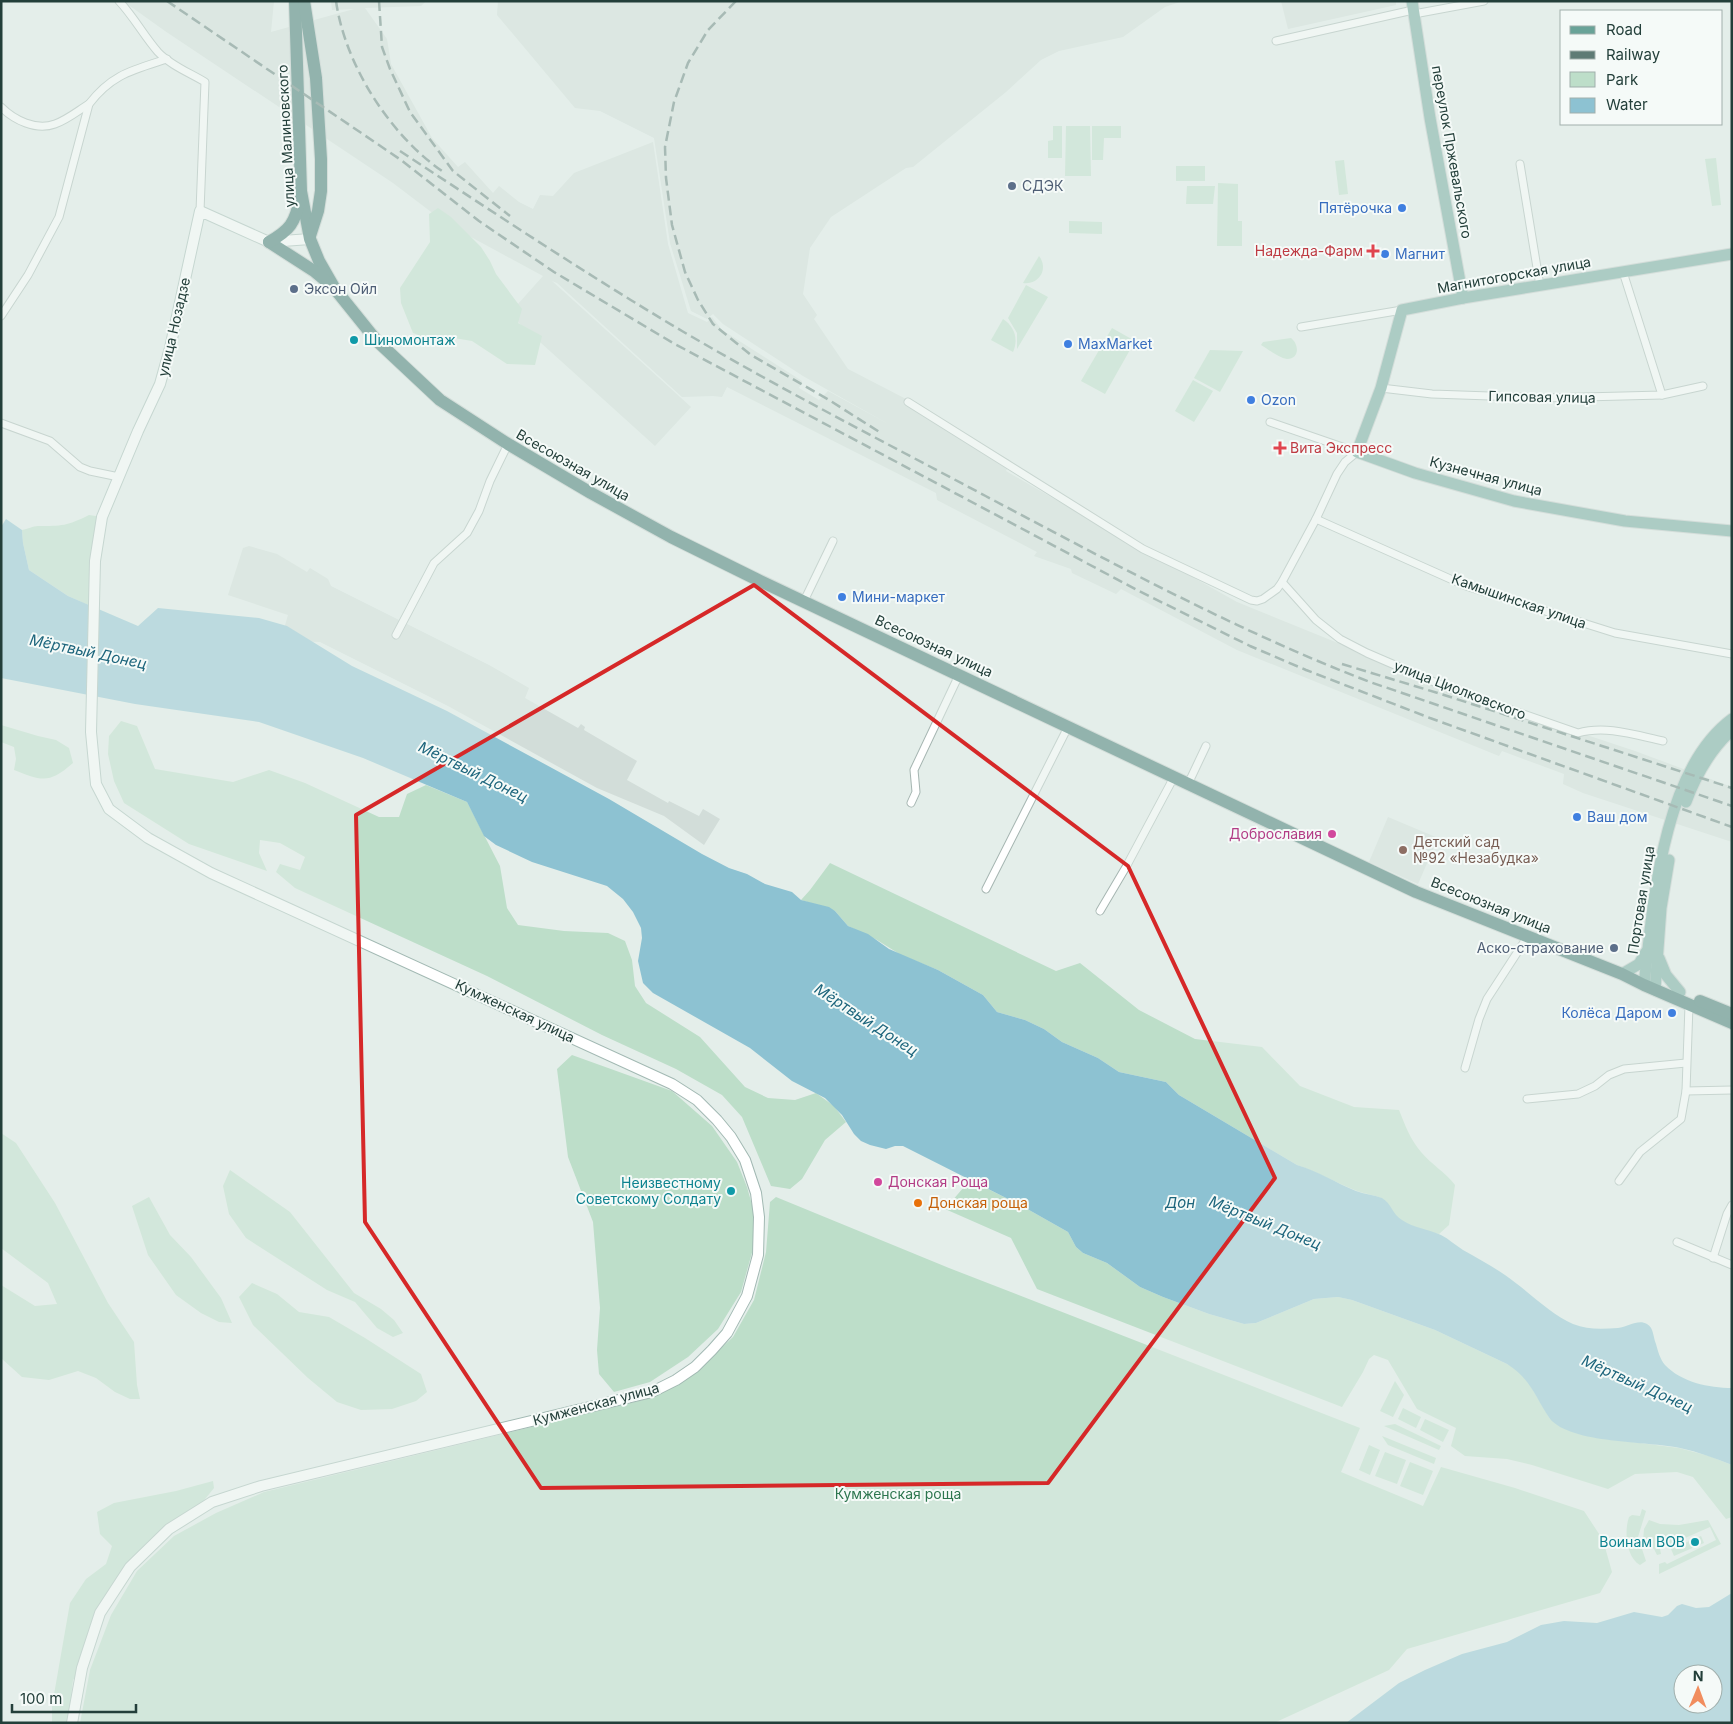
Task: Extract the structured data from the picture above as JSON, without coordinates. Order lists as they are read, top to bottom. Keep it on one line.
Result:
{"streets":{"highway":["улица Малиновского","Всесоюзная улица"],"main road":["переулок Пржевальского","Магнитогорская улица","Кузнечная улица","Портовая улица"],"street":["улица Нозадзе","Гипсовая улица","Камышинская улица","улица Циолковского","Кумженская улица"]},"crossings":[["улица Малиновского","Всесоюзная улица"],["переулок Пржевальского","Магнитогорская улица"],["улица Нозадзе","Кумженская улица"],["Всесоюзная улица","Портовая улица"]],"water":["Мёртвый Донец","Дон"],"parks":["Кумженская роща"],"places":{"other":["СДЭК","Пятёрочка","Магнит","Эксон Ойл","Шиномонтаж","MaxMarket","Ozon","Мини-маркет","Ваш дом","Доброславия","Детский сад №92 «Незабудка»","Аско-страхование","Колёса Даром","Донская Роща","Неизвестному Советскому Солдату","Донская роща","Воинам ВОВ"],"health":["Надежда-Фарм","Вита Экспресс"]},"legend":["Road","Railway","Park","Water"],"scale_bar":"100 m","north":"top"}
